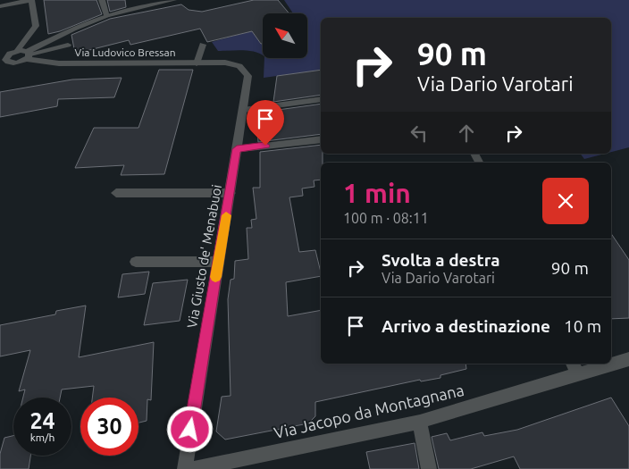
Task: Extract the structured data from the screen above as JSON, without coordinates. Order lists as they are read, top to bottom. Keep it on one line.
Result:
{"streets":{"street":["Via Ludovico Bressan","Via Giusto de' Menabuoi","Via Jacopo da Montagnana"]},"crossings":[["Via Ludovico Bressan","Via Giusto de' Menabuoi"]],"north":"top left","page":{"turn":["90 m","Via Dario Varotari"],"heading":["1 min","100 m · 08:11"],"list":[{"name":"Svolta a destra","note":"Via Dario Varotari","value":"90 m"},{"name":"Arrivo a destinazione","value":"10 m"}],"speed":"24 km/h","limit":"30"}}
